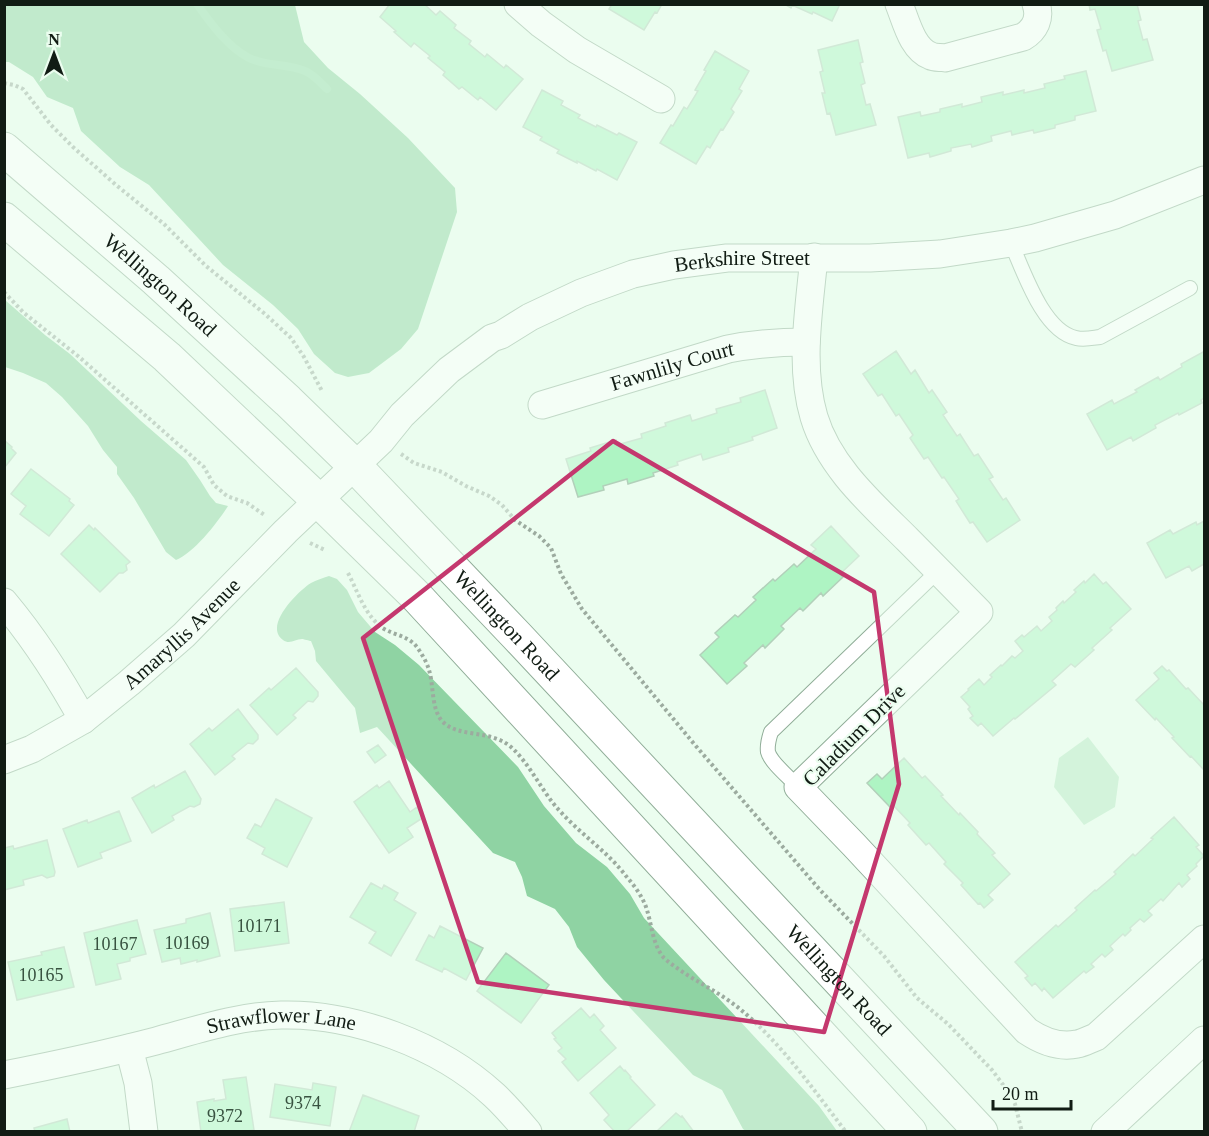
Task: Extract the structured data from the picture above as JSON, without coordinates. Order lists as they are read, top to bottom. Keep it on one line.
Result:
{"streets":{"main road":["Wellington Road"],"street":["Berkshire Street","Fawnlily Court","Amaryllis Avenue","Caladium Drive","Strawflower Lane"]},"crossings":[["Berkshire Street","Wellington Road"],["Berkshire Street","Amaryllis Avenue"],["Berkshire Street","Caladium Drive"],["Wellington Road","Amaryllis Avenue"],["Fawnlily Court","Caladium Drive"]],"house_numbers":["10171","10169","10167","10165","9374","9372"],"scale_bar":"20 m","north":"top"}
